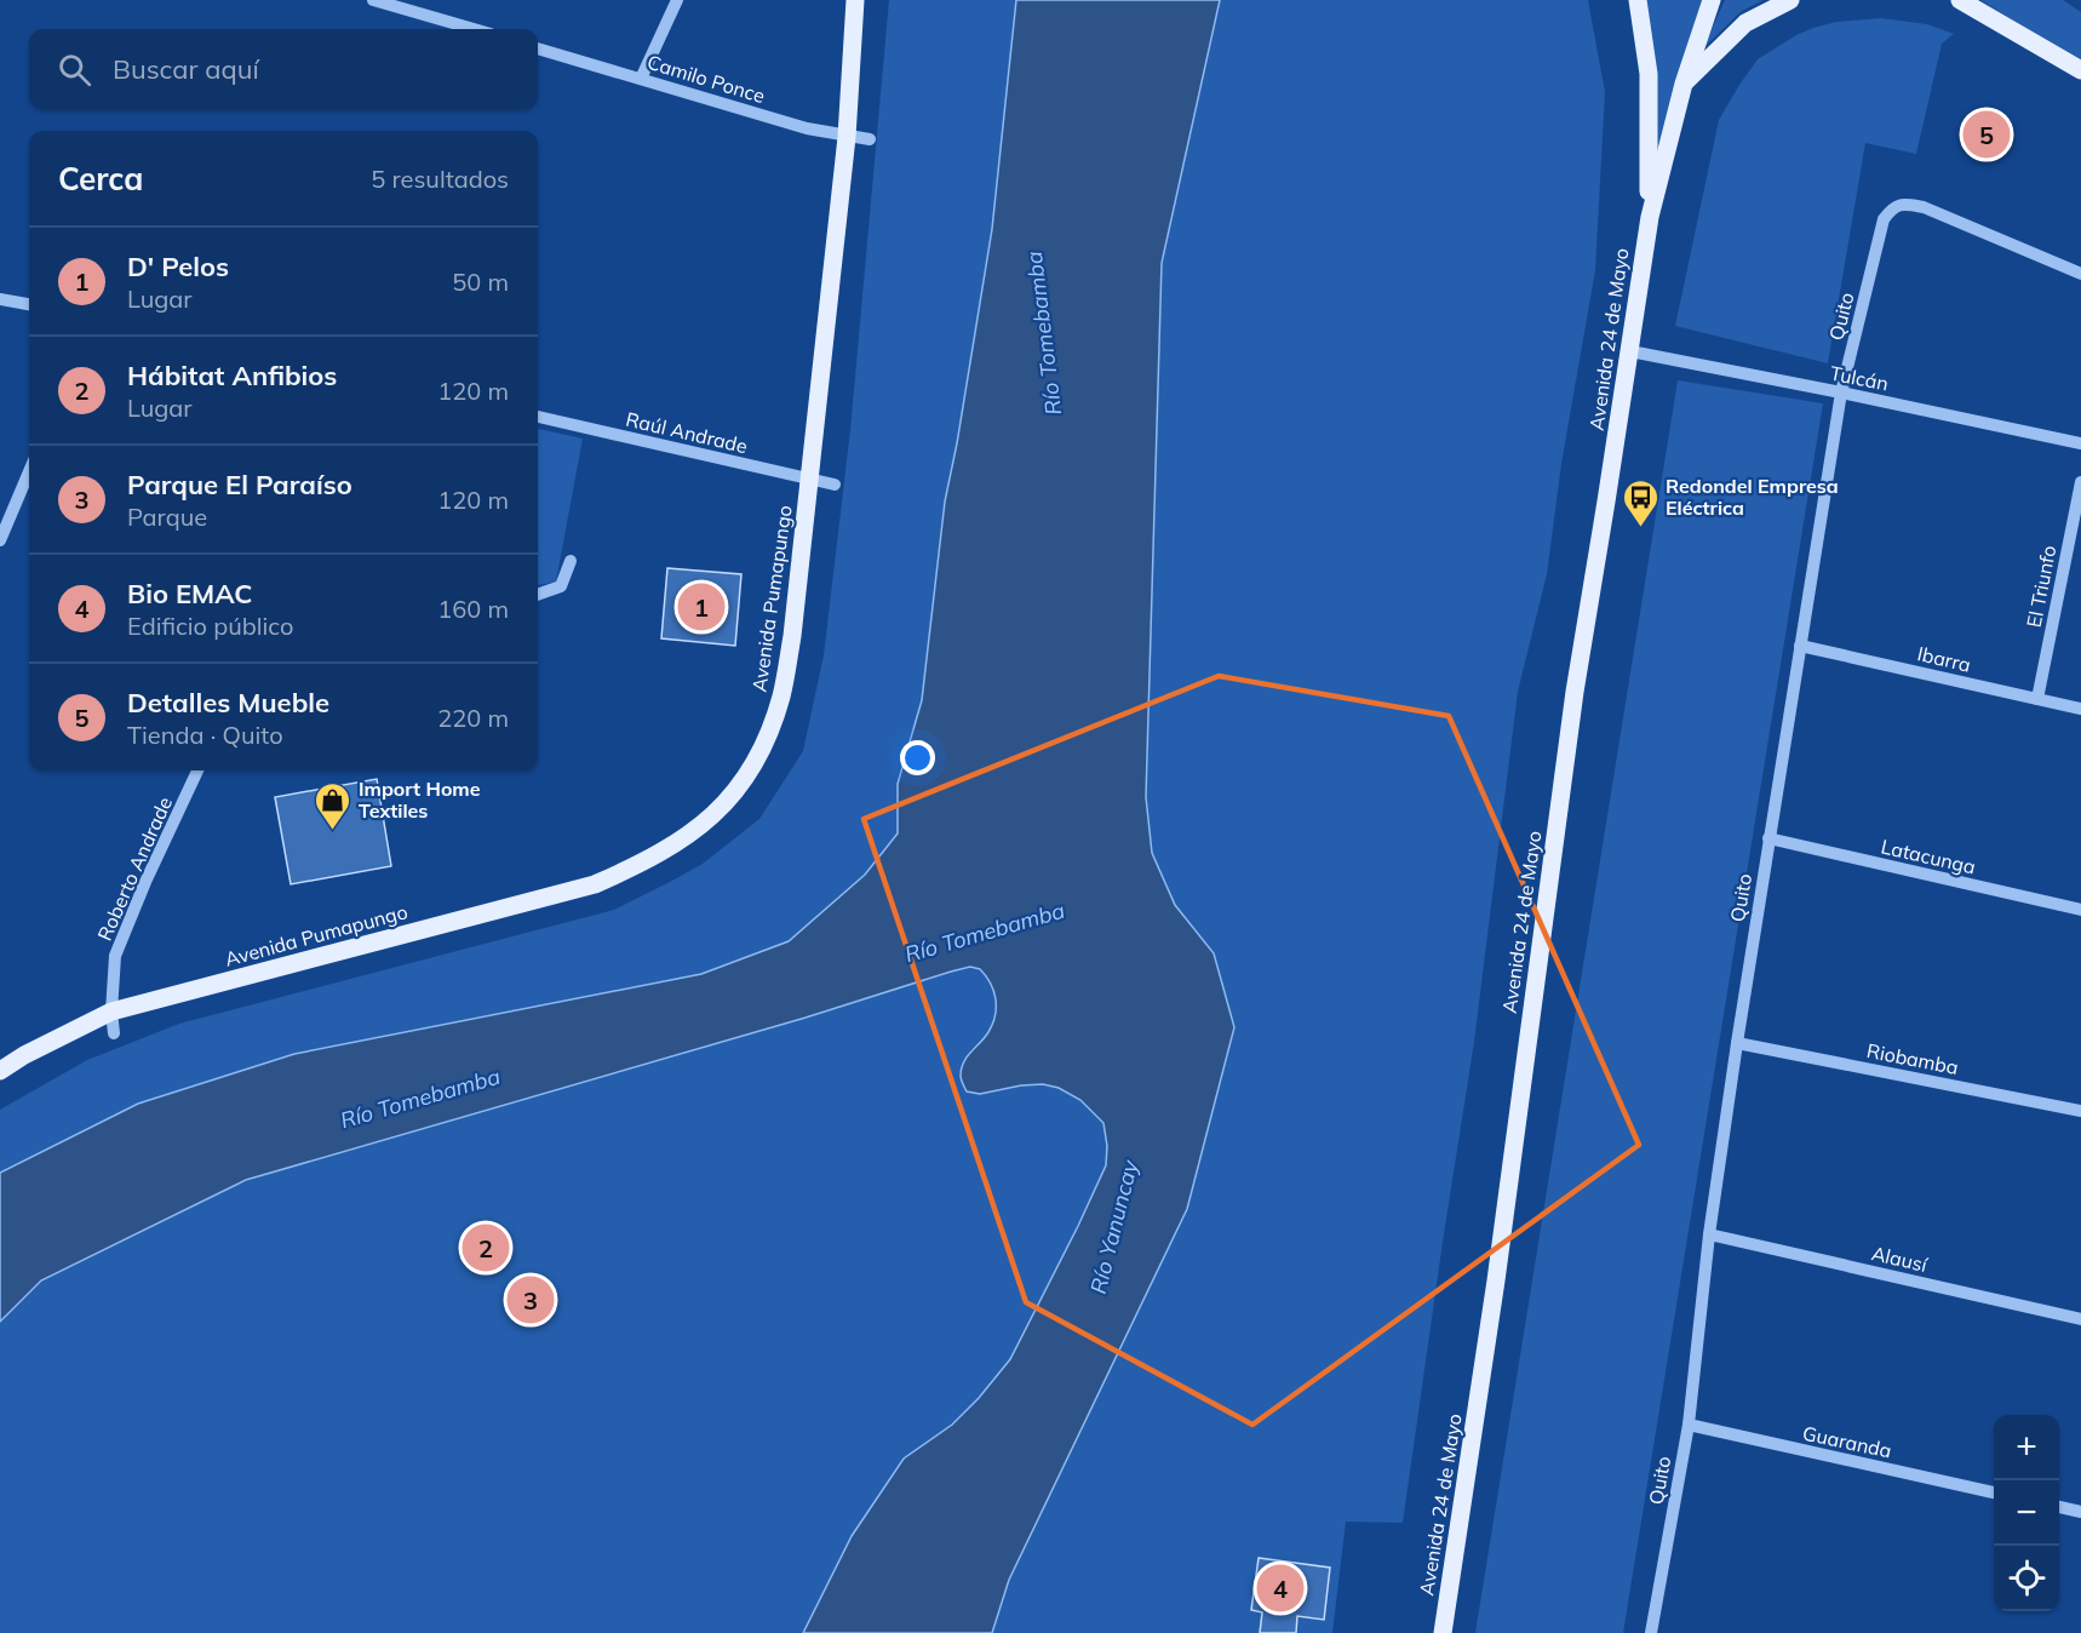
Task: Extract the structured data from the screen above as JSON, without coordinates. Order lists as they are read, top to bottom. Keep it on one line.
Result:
{"streets":{"main road":["Avenida 24 de Mayo","Avenida Pumapungo"],"street":["Camilo Ponce","Quito","Tulcán","Raúl Andrade","El Triunfo","Ibarra","Latacunga","Roberto Andrade","Riobamba","Alausí","Guaranda"]},"crossings":[["Camilo Ponce","Avenida Pumapungo"],["Quito","Tulcán"],["Quito","Ibarra"],["Quito","Latacunga"],["Quito","Riobamba"],["Quito","Alausí"],["Quito","Guaranda"],["Avenida 24 de Mayo","Tulcán"],["Raúl Andrade","Avenida Pumapungo"],["El Triunfo","Ibarra"],["Avenida Pumapungo","Roberto Andrade"]],"water":["Río Tomebamba","Río Yanuncay"],"places":{"bus stop":["Redondel Empresa Eléctrica"],"shop":["Import Home Textiles"]},"page":{"search":"Buscar aquí","pins":["5","1","2","3","4"],"heading":["Cerca","5 resultados"],"list":[{"mark":"1","name":"D' Pelos","note":"Lugar","value":"50 m"},{"mark":"2","name":"Hábitat Anfibios","note":"Lugar","value":"120 m"},{"mark":"3","name":"Parque El Paraíso","note":"Parque","value":"120 m"},{"mark":"4","name":"Bio EMAC","note":"Edificio público","value":"160 m"},{"mark":"5","name":"Detalles Mueble","note":"Tienda · Quito","value":"220 m"}],"map_buttons":["+","−"]}}
